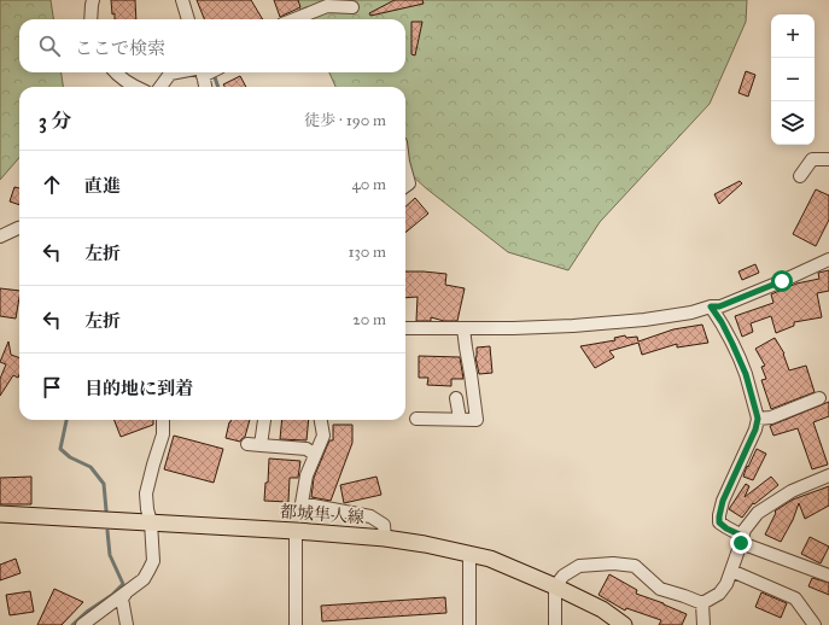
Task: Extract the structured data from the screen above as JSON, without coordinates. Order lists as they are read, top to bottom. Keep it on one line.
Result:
{"streets":{"main road":["都城隼人線"]},"page":{"map_buttons":["+","−"],"search":"ここで検索","heading":["3 分","徒歩 · 190 m"],"list":[["直進","40 m"],["左折","130 m"],["左折","20 m"],"目的地に到着"]}}
